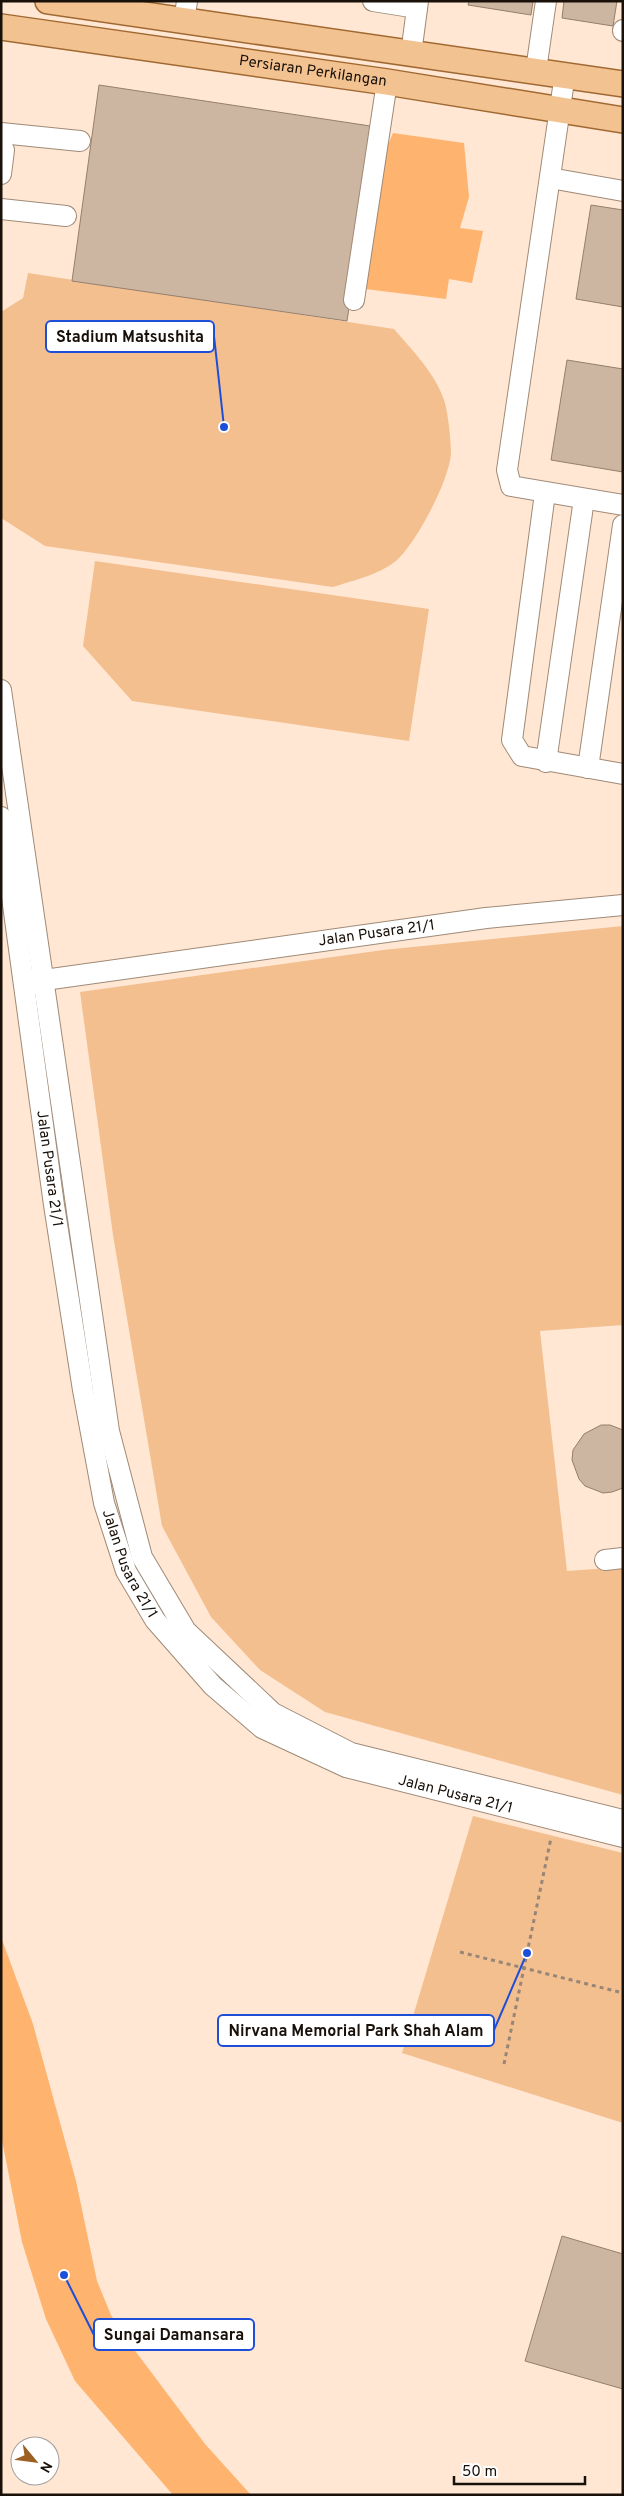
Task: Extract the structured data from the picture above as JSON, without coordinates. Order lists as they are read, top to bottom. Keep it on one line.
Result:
{"streets":{"main road":["Persiaran Perkilangan"],"street":["Jalan Pusara 21/1"]},"places":["Stadium Matsushita","Nirvana Memorial Park Shah Alam","Sungai Damansara"],"scale_bar":"50 m","north":"bottom right"}
